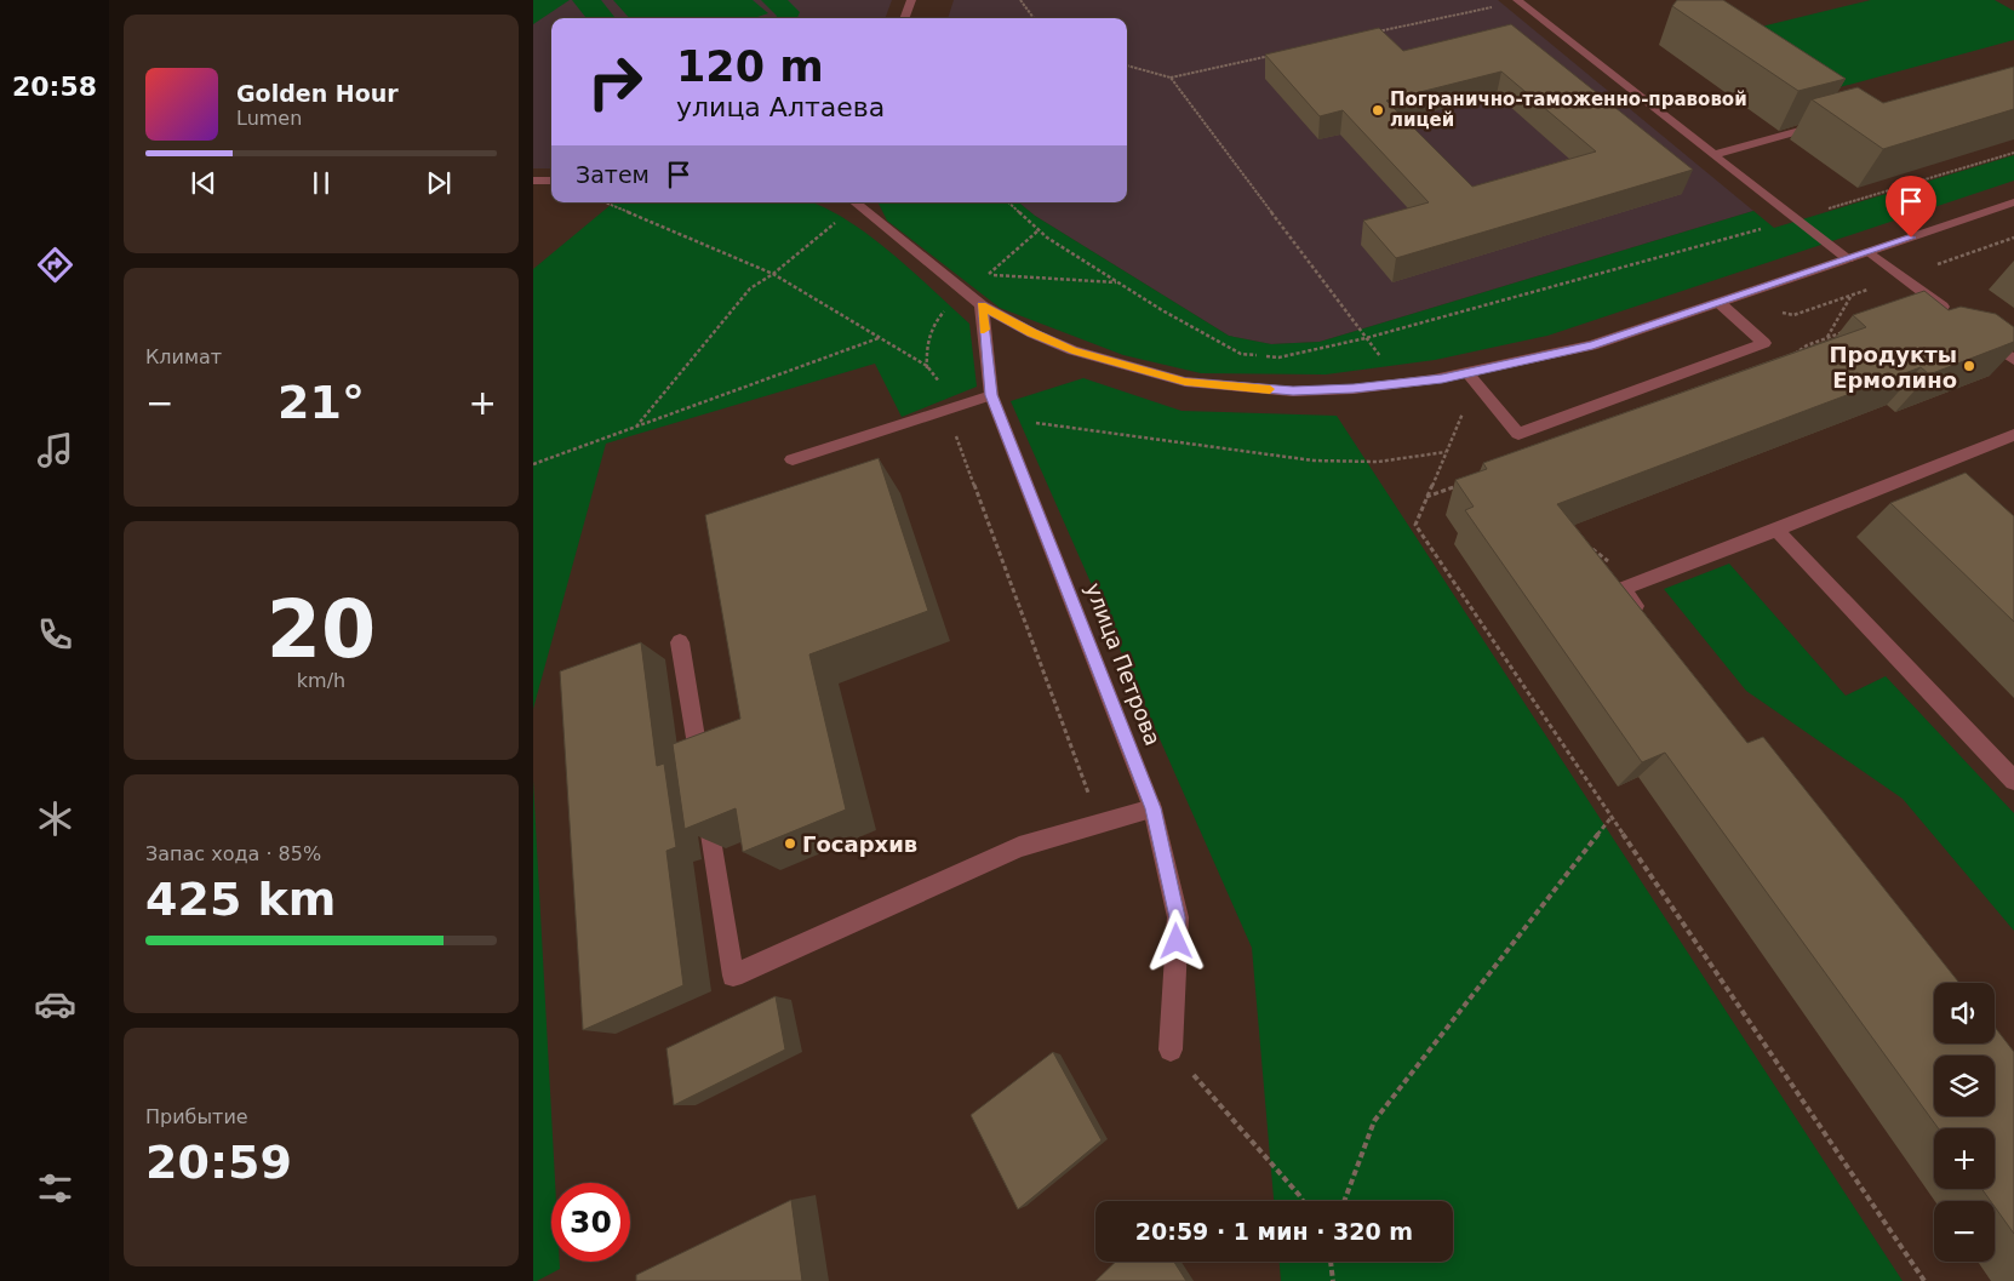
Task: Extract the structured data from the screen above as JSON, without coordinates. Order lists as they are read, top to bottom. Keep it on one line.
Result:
{"streets":{"street":["улица Петрова"]},"places":["Погранично-таможенно-правовой лицей","Продукты Ермолино","Госархив"],"page":{"tabs":"20:58","turn":["120 m","улица Алтаева"],"song":["Golden Hour","Lumen"],"then":"Затем","tile":["Климат",["20","km/h"],["Запас хода · 85%","425 km"],["Прибытие","20:59"]],"heat":["−","21°","+"],"map_buttons":["+","−"],"limit":"30","trip":"20:59 · 1 мин · 320 m"}}
